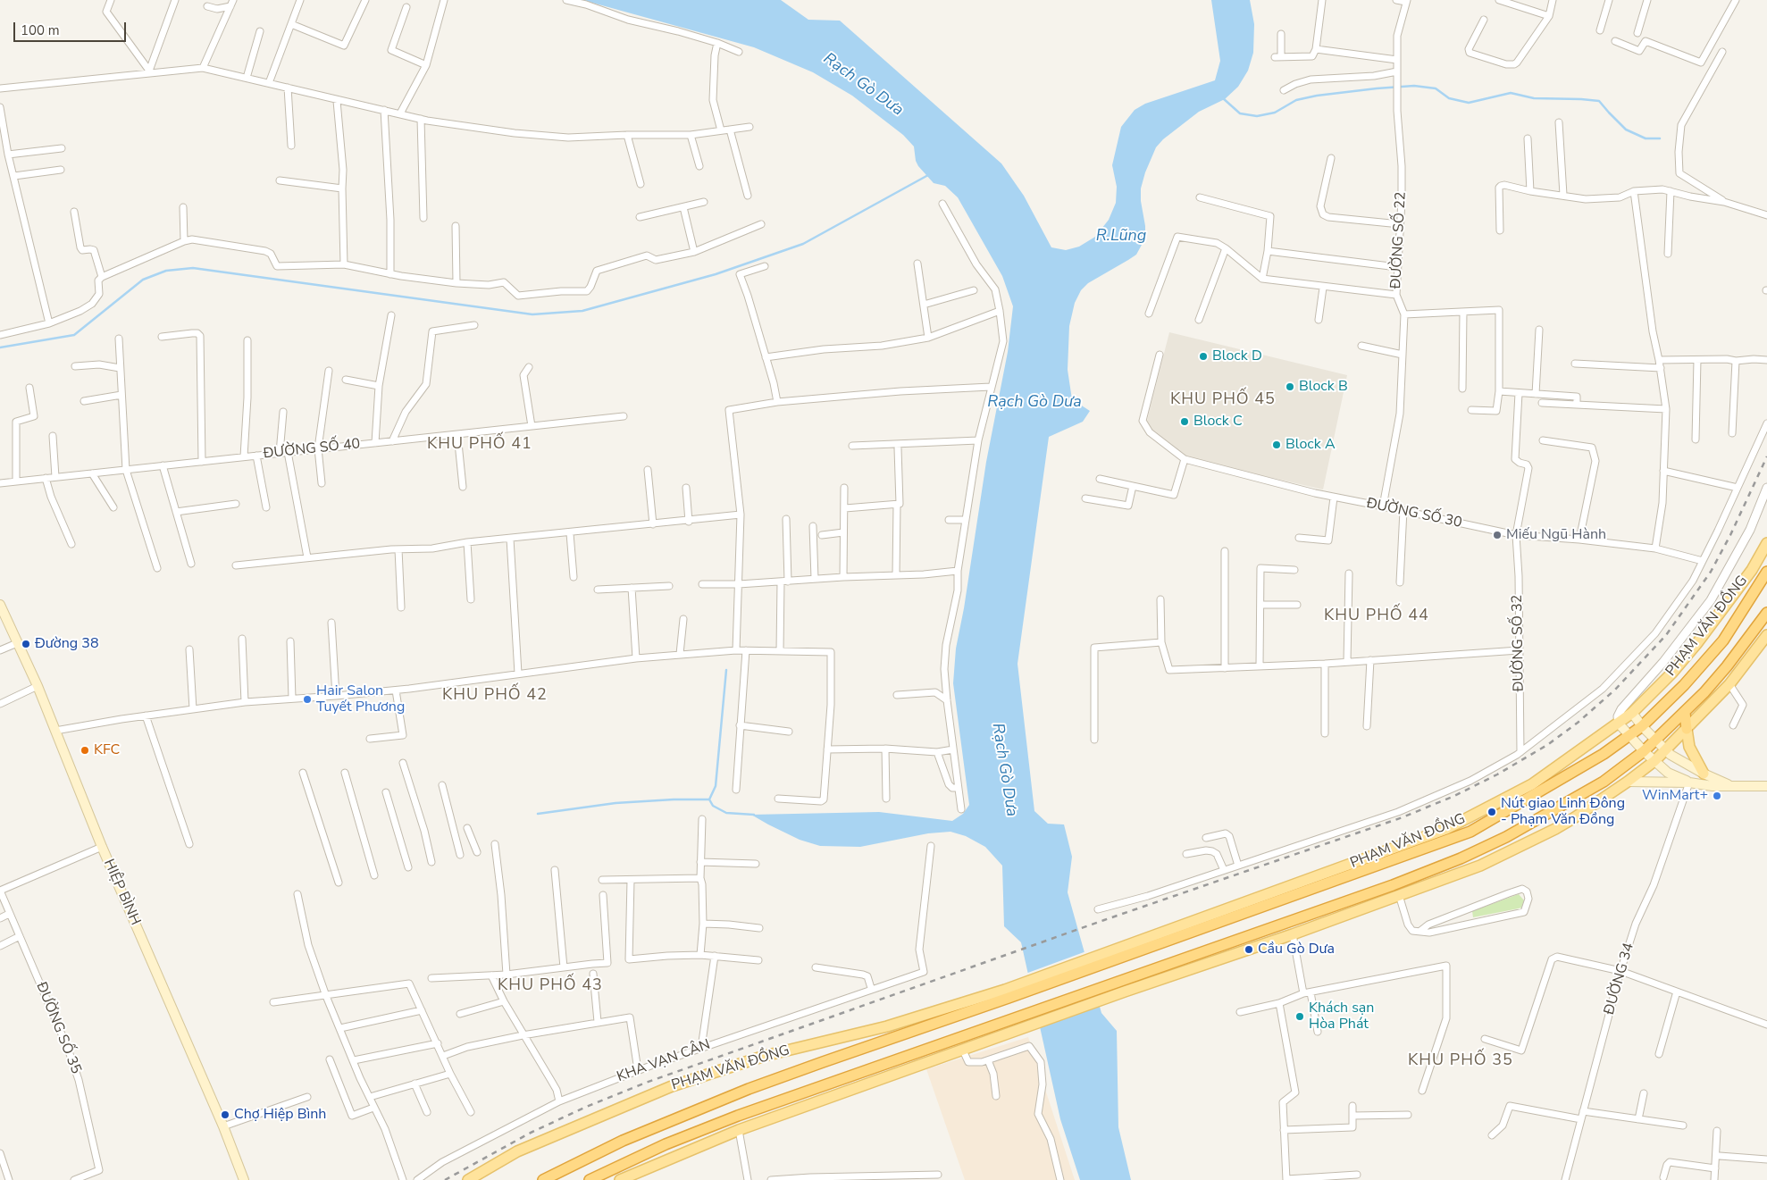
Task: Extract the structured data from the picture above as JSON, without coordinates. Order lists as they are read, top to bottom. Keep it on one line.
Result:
{"streets":{"highway":["PHẠM VĂN ĐỒNG"],"main road":["HIỆP BÌNH"],"street":["ĐƯỜNG SỐ 22","ĐƯỜNG SỐ 40","ĐƯỜNG SỐ 30","ĐƯỜNG SỐ 32","ĐƯỜNG 34","ĐƯỜNG SỐ 35","KHA VẠN CÂN"]},"crossings":[["ĐƯỜNG SỐ 22","ĐƯỜNG SỐ 30"],["ĐƯỜNG SỐ 30","ĐƯỜNG SỐ 32"]],"districts":["KHU PHỐ 45","KHU PHỐ 41","KHU PHỐ 44","KHU PHỐ 42","KHU PHỐ 43","KHU PHỐ 35"],"water":["Rạch Gò Dưa","R.Lũng"],"places":["Block D","Block B","Block C","Block A","Miếu Ngũ Hành","Đường 38","Hair Salon Tuyết Phương","KFC","WinMart+","Nút giao Linh Đông - Phạm Văn Đồng","Cầu Gò Dưa","Khách sạn Hòa Phát","Chợ Hiệp Bình"],"scale_bar":"100 m"}
